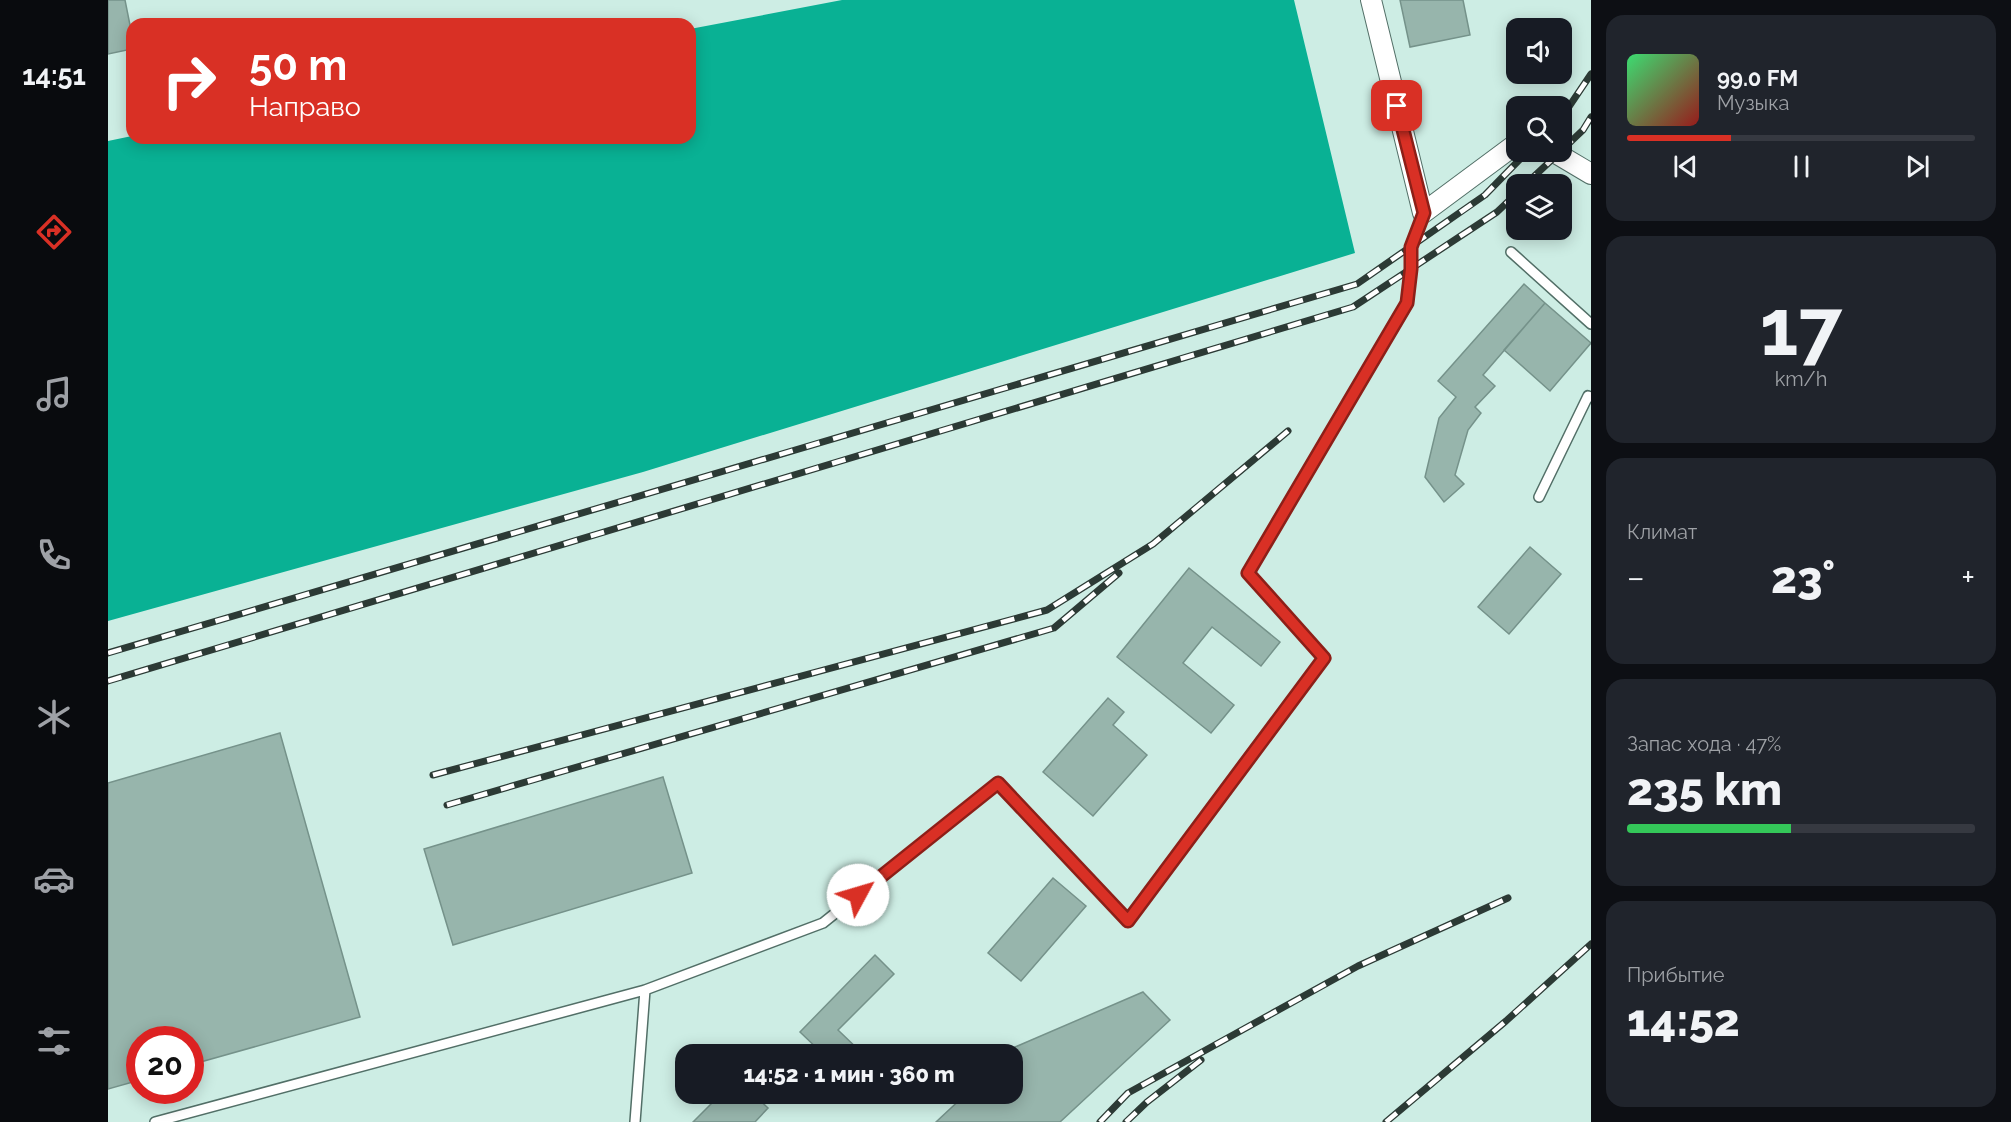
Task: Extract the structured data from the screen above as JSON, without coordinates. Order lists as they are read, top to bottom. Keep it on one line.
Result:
{"page":{"tabs":"14:51","turn":["50 m","Направо"],"song":["99.0 FM","Музыка"],"tile":[["17","km/h"],"Климат",["Запас хода · 47%","235 km"],["Прибытие","14:52"]],"heat":["−","23°","+"],"limit":"20","trip":"14:52 · 1 мин · 360 m"}}
